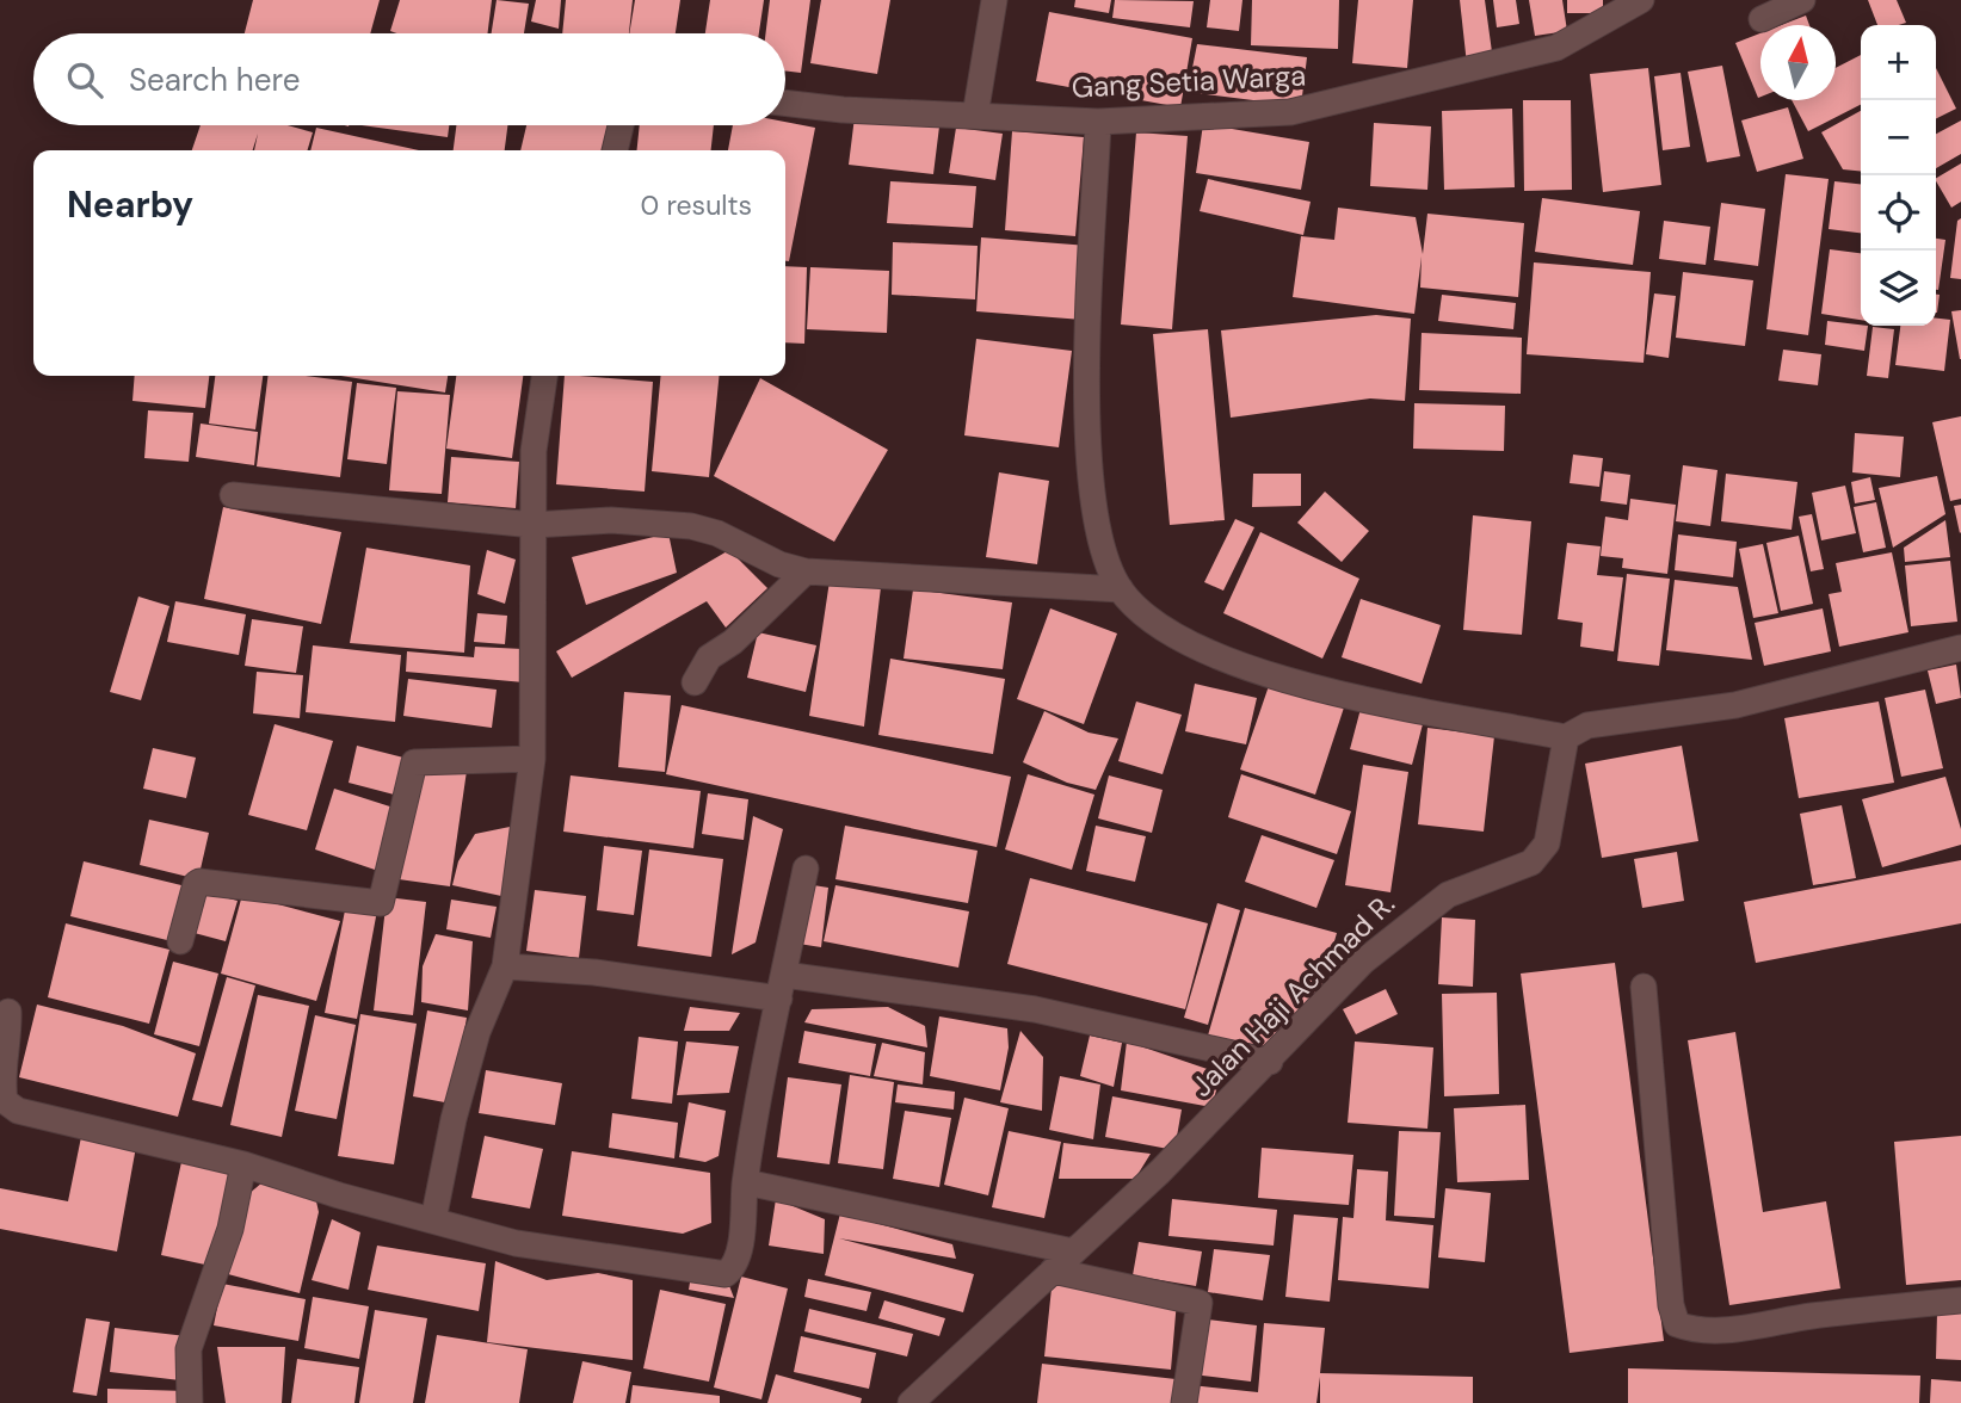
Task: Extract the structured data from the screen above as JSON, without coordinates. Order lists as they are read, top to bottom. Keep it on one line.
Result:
{"streets":{"street":["Gang Setia Warga","Jalan Haji Achmad R."]},"north":"top","page":{"map_buttons":["+","−"],"search":"Search here","heading":["Nearby","0 results"]}}
